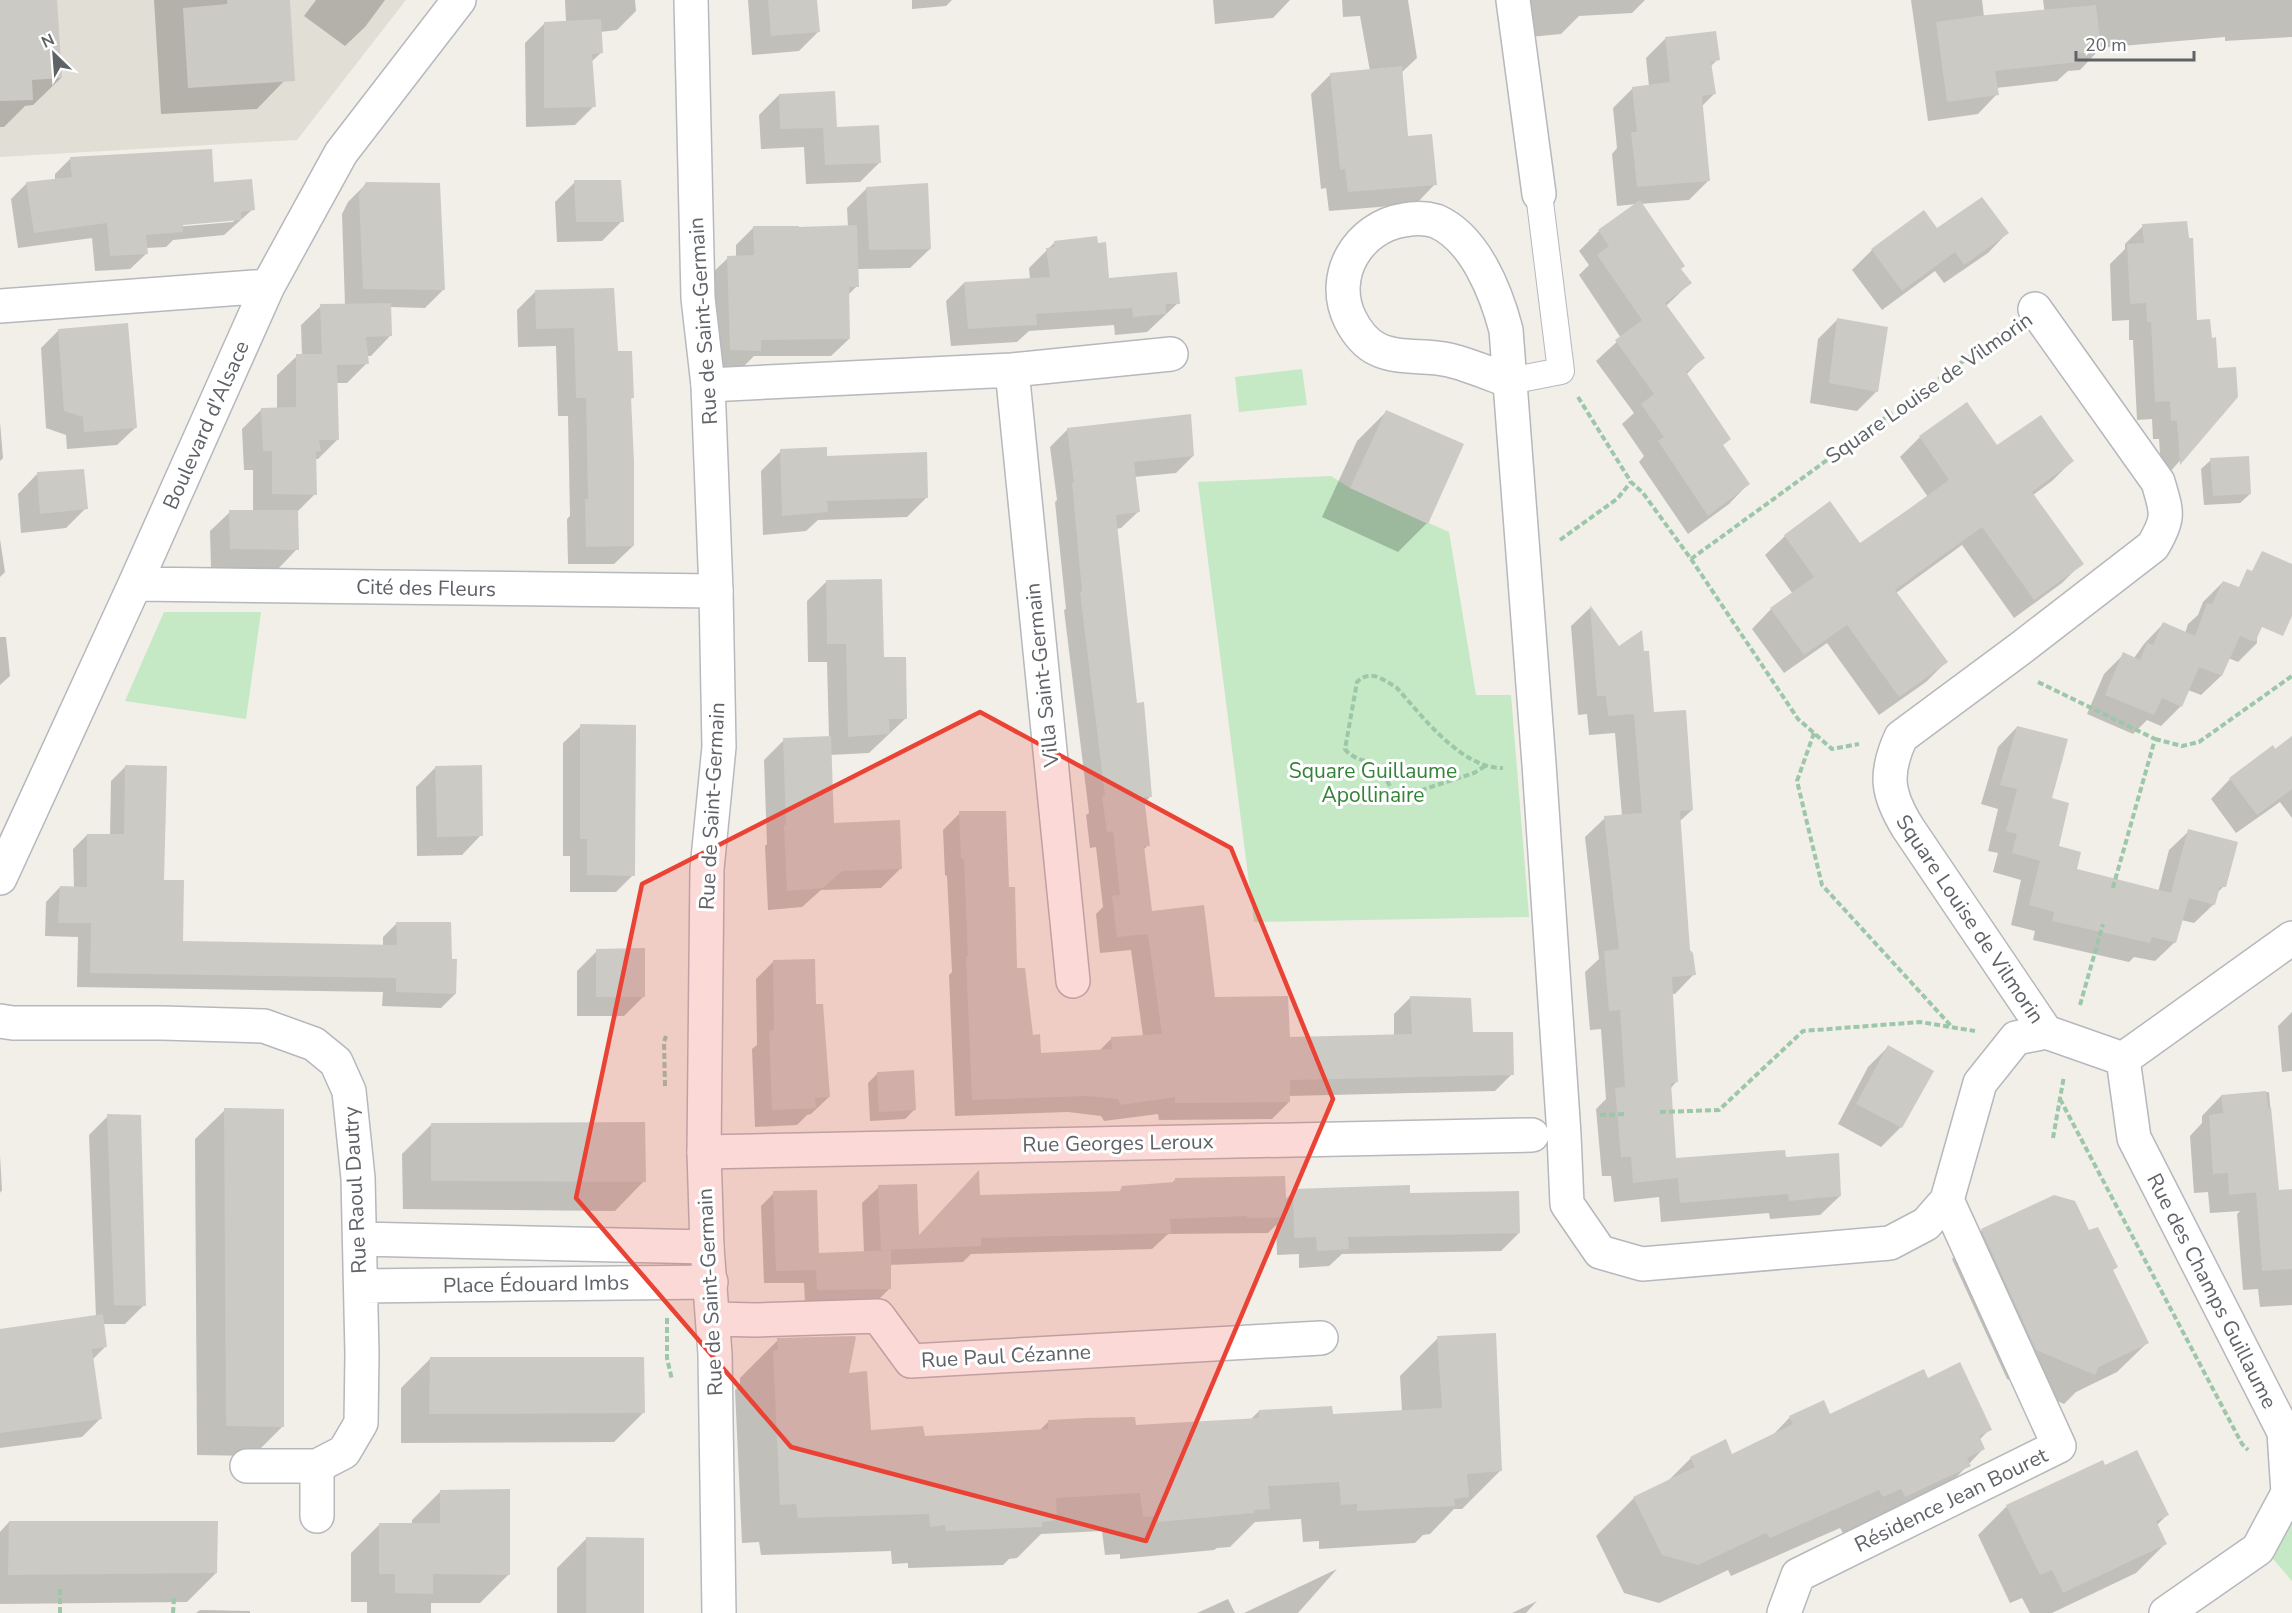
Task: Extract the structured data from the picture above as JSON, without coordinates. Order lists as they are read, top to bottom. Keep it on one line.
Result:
{"streets":{"street":["Rue de Saint-Germain","Square Louise de Vilmorin","Boulevard d'Alsace","Cité des Fleurs","Villa Saint-Germain","Rue Georges Leroux","Rue Raoul Dautry","Place Édouard Imbs","Rue des Champs Guillaume","Rue Paul Cézanne","Résidence Jean Bouret"]},"crossings":[["Rue de Saint-Germain","Cité des Fleurs"],["Rue de Saint-Germain","Rue Georges Leroux"],["Rue de Saint-Germain","Place Édouard Imbs"],["Rue de Saint-Germain","Rue Paul Cézanne"],["Boulevard d'Alsace","Cité des Fleurs"],["Rue Raoul Dautry","Place Édouard Imbs"]],"parks":["Square Guillaume Apollinaire"],"scale_bar":"20 m","north":"top left"}
